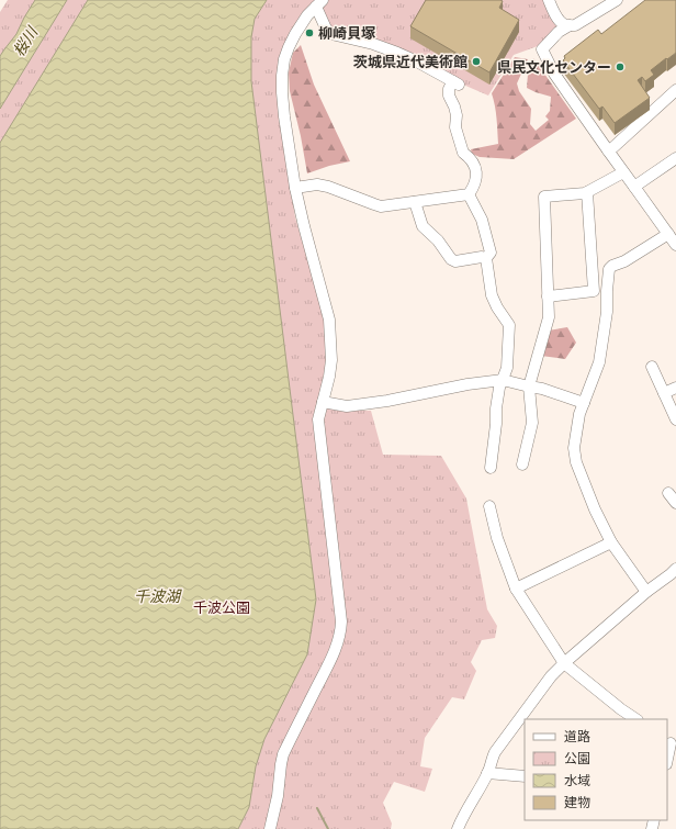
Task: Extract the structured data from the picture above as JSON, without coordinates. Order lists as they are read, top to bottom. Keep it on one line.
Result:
{"water":["桜川","千波湖"],"parks":["千波公園"],"places":["柳崎貝塚","茨城県近代美術館","県民文化センター"],"legend":["道路","公園","水域","建物"]}
